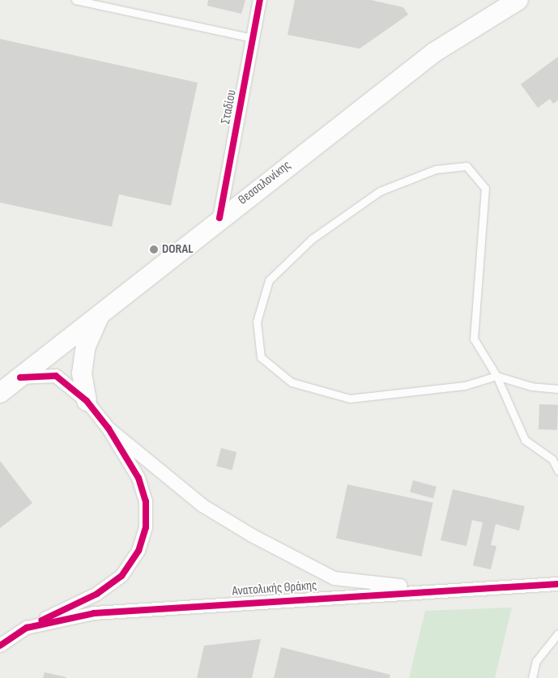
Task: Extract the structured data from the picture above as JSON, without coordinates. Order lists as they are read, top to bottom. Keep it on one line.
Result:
{"streets":{"main road":["Θεσσαλονίκης"],"street":["Σταδίου","Ανατολικής Θράκης"]},"crossings":[["Σταδίου","Θεσσαλονίκης"]],"places":["DORAL"]}
